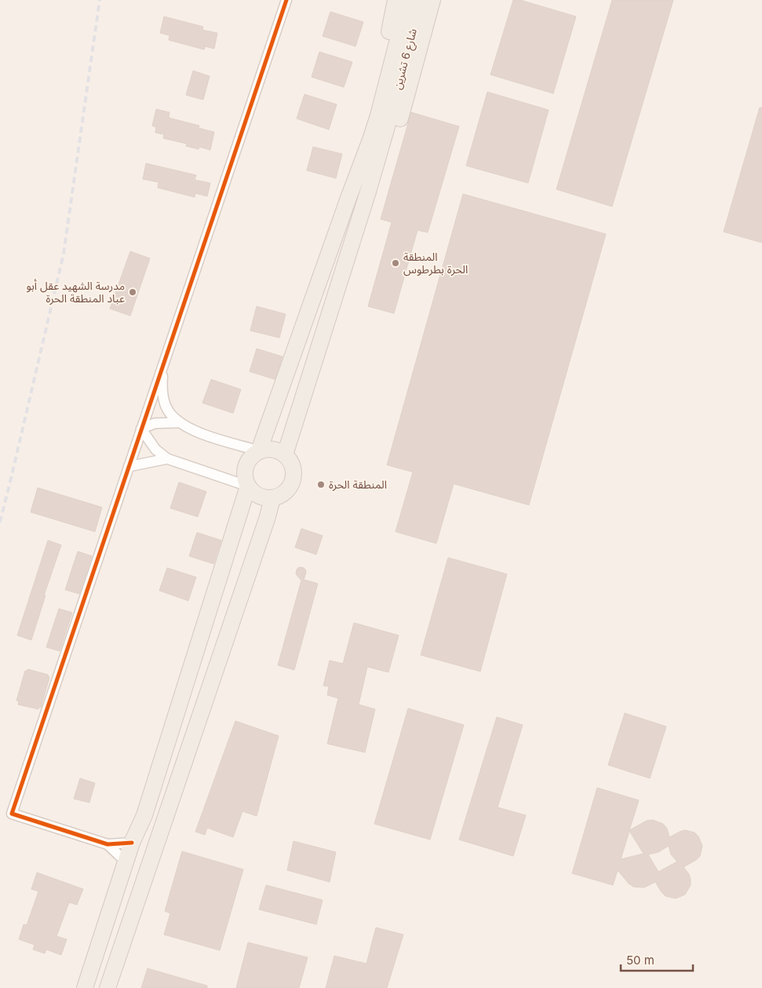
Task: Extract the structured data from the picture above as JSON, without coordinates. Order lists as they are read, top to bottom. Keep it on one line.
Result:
{"streets":{"main road":["شارع 6 تشرين"]},"places":["المنطقة الحرة بطرطوس","مدرسة الشهيد عقل أبو عباد المنطقة الحرة","المنطقة الحرة"],"scale_bar":"50 m"}
